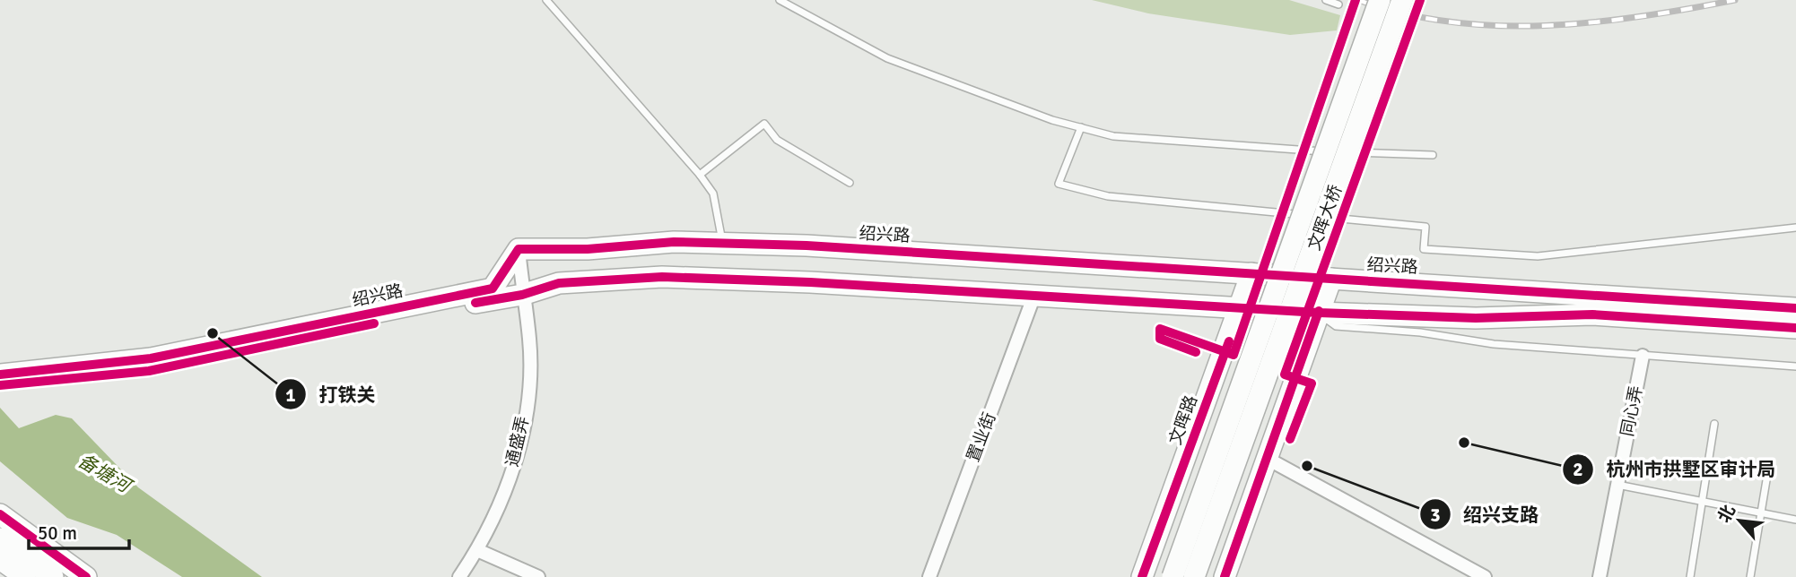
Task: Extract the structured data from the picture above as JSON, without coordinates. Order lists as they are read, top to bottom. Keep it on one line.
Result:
{"streets":{"main road":["文晖大桥","绍兴路","文晖路"],"street":["同心弄","置业街","通盛弄"]},"crossings":[["绍兴路","文晖路"],["绍兴路","置业街"],["绍兴路","通盛弄"]],"water":["备塘河"],"places":["打铁关","杭州市拱墅区审计局","绍兴支路"],"scale_bar":"50 m","north":"top left"}
